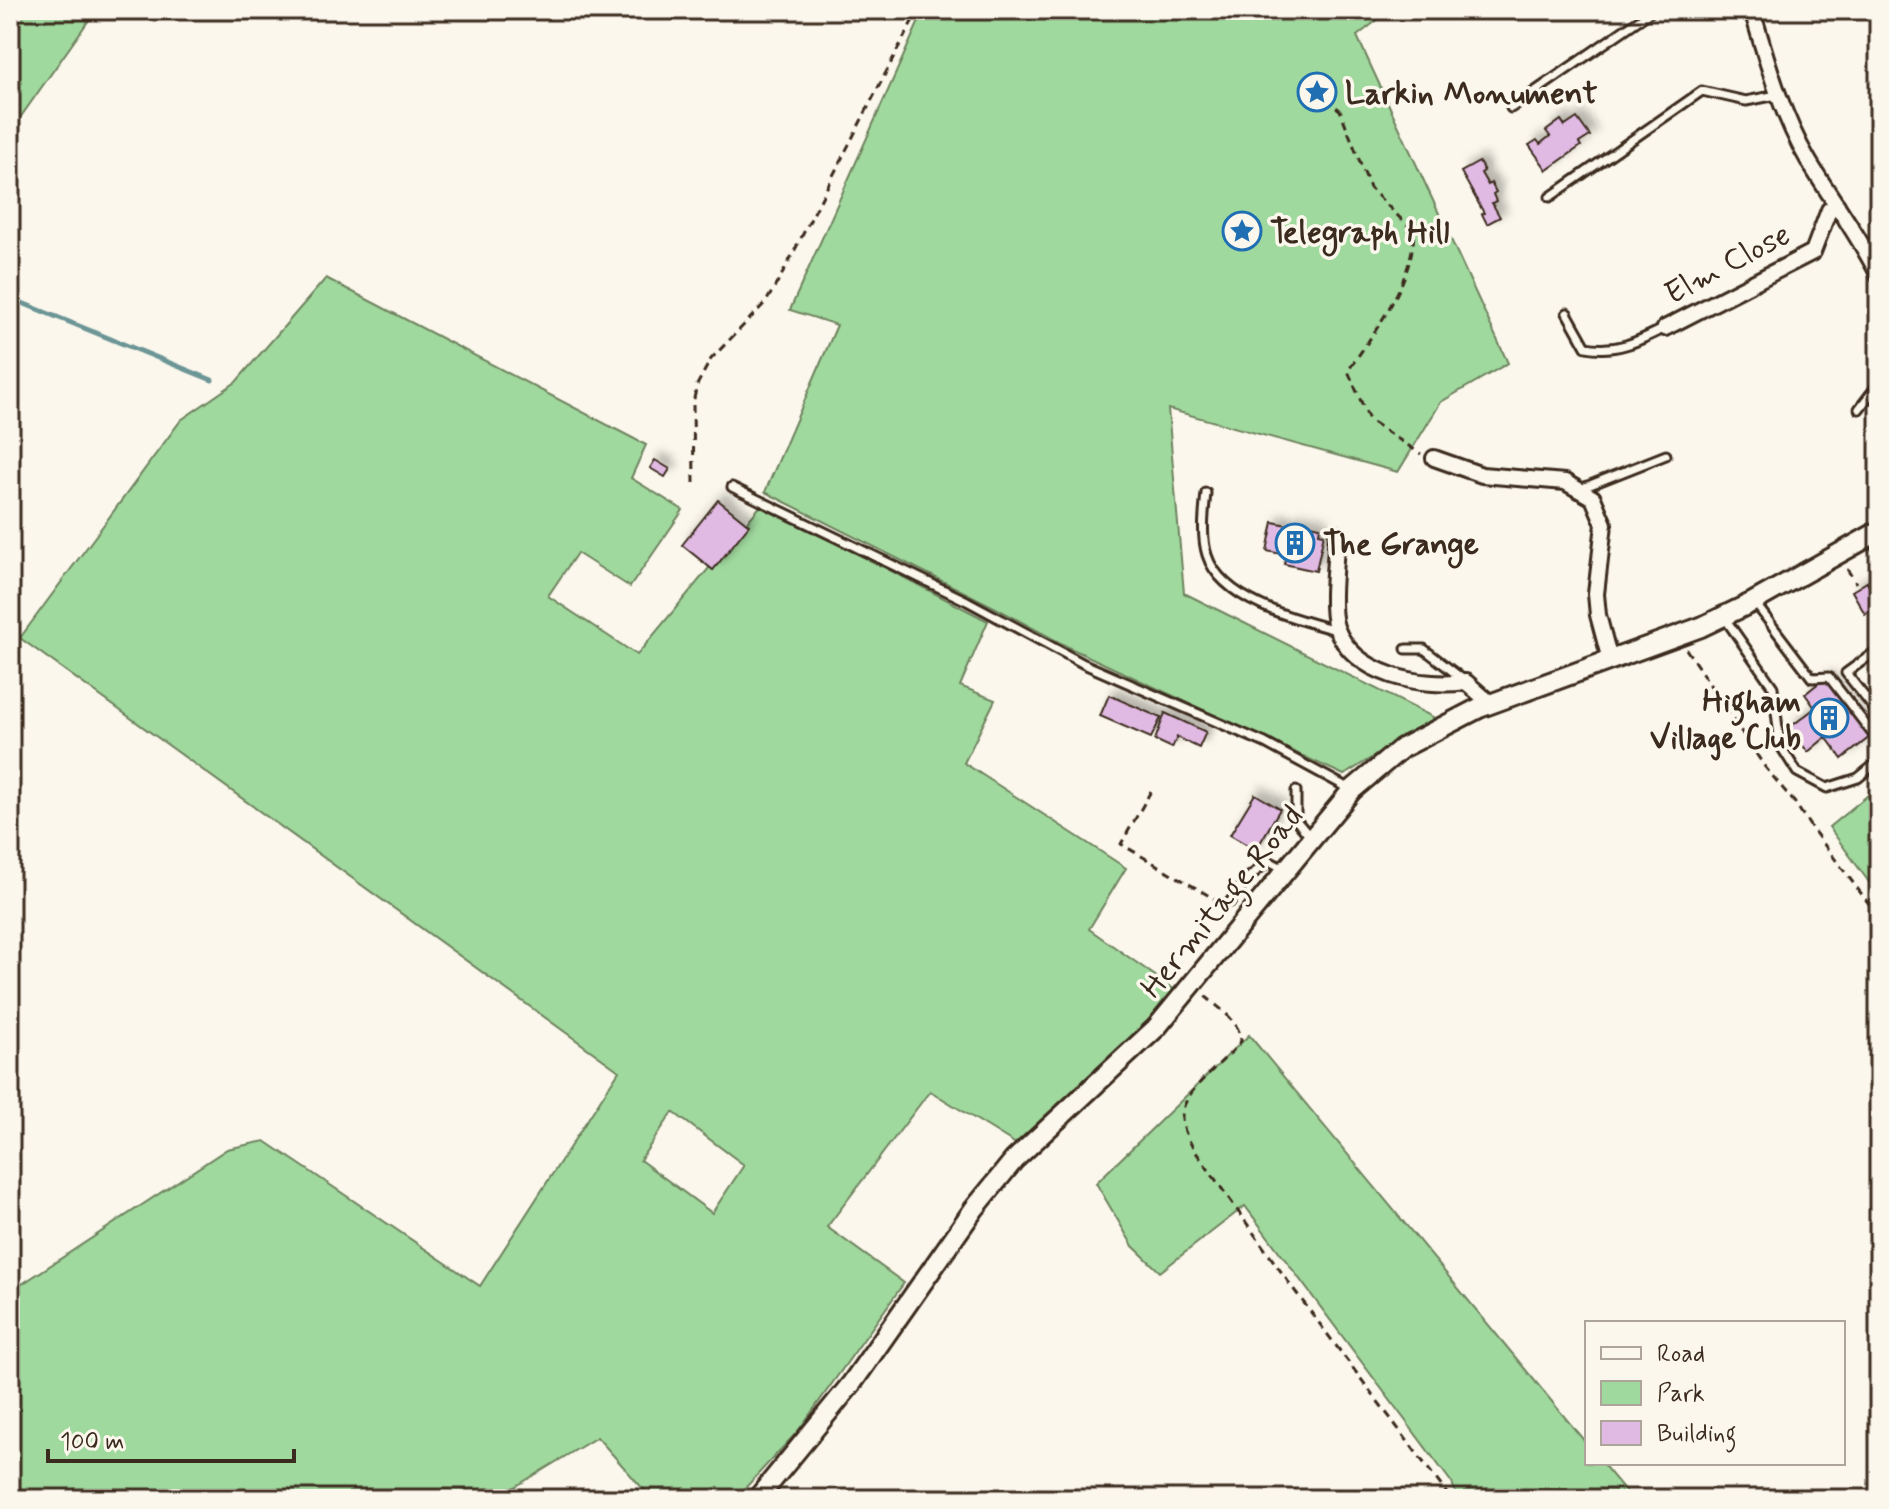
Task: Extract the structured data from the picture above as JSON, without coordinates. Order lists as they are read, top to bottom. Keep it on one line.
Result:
{"streets":{"street":["Elm Close","Hermitage Road"]},"places":{"place":["Larkin Monument","Telegraph Hill"],"building":["The Grange","Higham Village Club"]},"legend":["Road","Park","Building"],"scale_bar":"100 m"}
